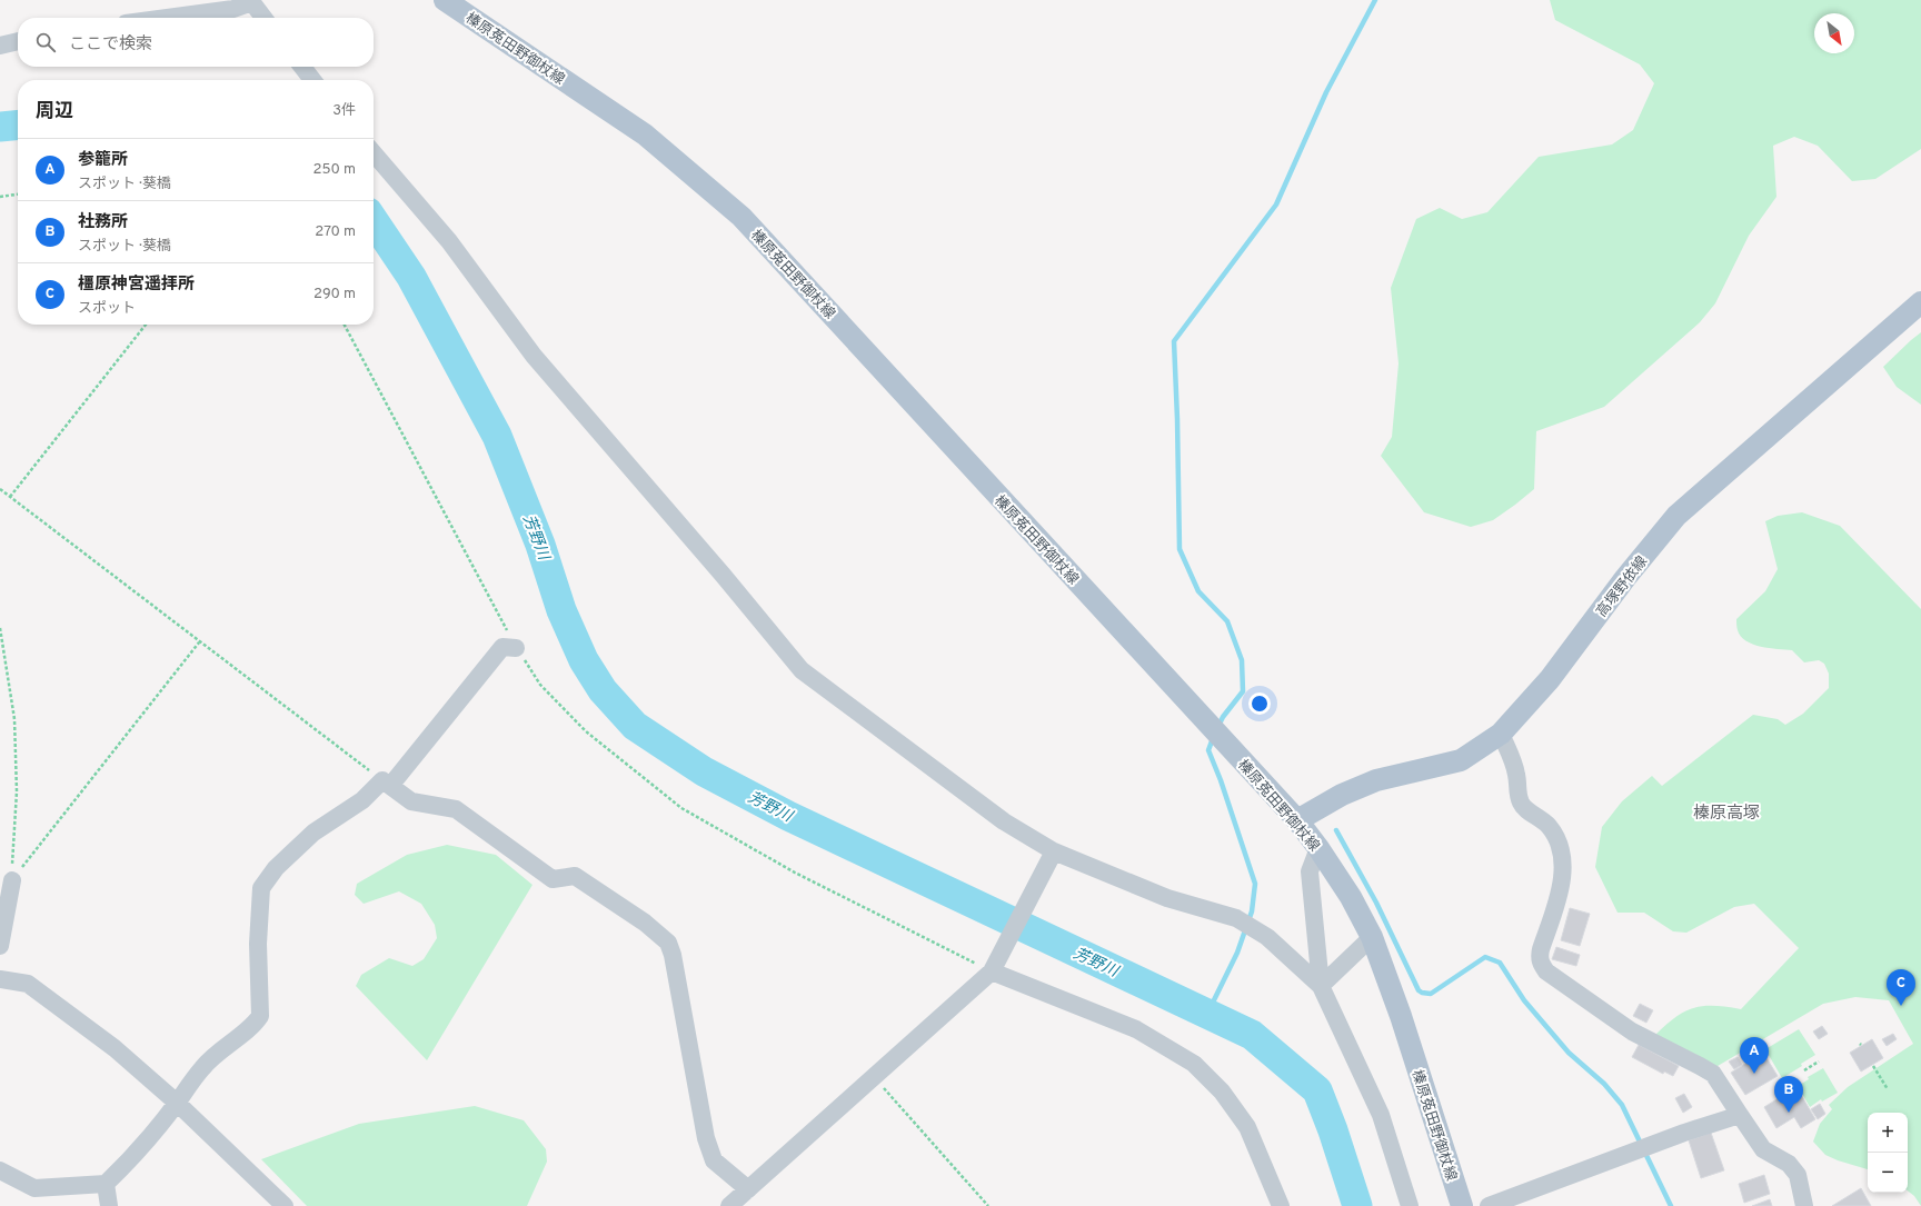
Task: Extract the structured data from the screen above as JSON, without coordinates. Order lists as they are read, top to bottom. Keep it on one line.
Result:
{"streets":{"main road":["榛原菟田野御杖線","高塚野依線"]},"crossings":[["榛原菟田野御杖線","高塚野依線"]],"districts":["榛原高塚"],"water":["芳野川"],"north":"bottom right","page":{"search":"ここで検索","heading":["周辺","3件"],"list":[{"mark":"A","name":"参籠所","note":"スポット · 葵橋","value":"250 m"},{"mark":"B","name":"社務所","note":"スポット · 葵橋","value":"270 m"},{"mark":"C","name":"橿原神宮遥拝所","note":"スポット","value":"290 m"}],"pins":["C","A","B"],"map_buttons":["+","−"]}}
